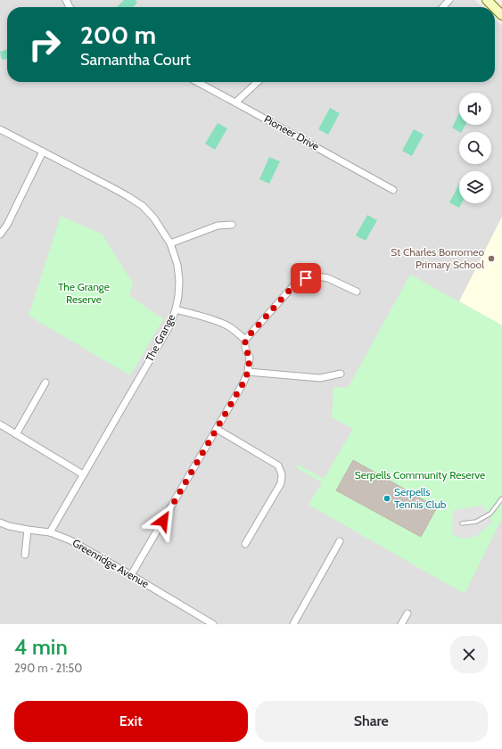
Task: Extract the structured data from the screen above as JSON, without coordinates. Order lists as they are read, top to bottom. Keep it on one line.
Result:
{"streets":{"street":["Pioneer Drive","The Grange","Greenridge Avenue"]},"crossings":[["The Grange","Greenridge Avenue"]],"parks":["The Grange Reserve","Serpells Community Reserve"],"places":["St Charles Borromeo Primary School","Serpells Tennis Club"],"page":{"turn":["200 m","Samantha Court"],"heading":["4 min","290 m · 21:50"],"buttons":["Exit","Share"]}}
